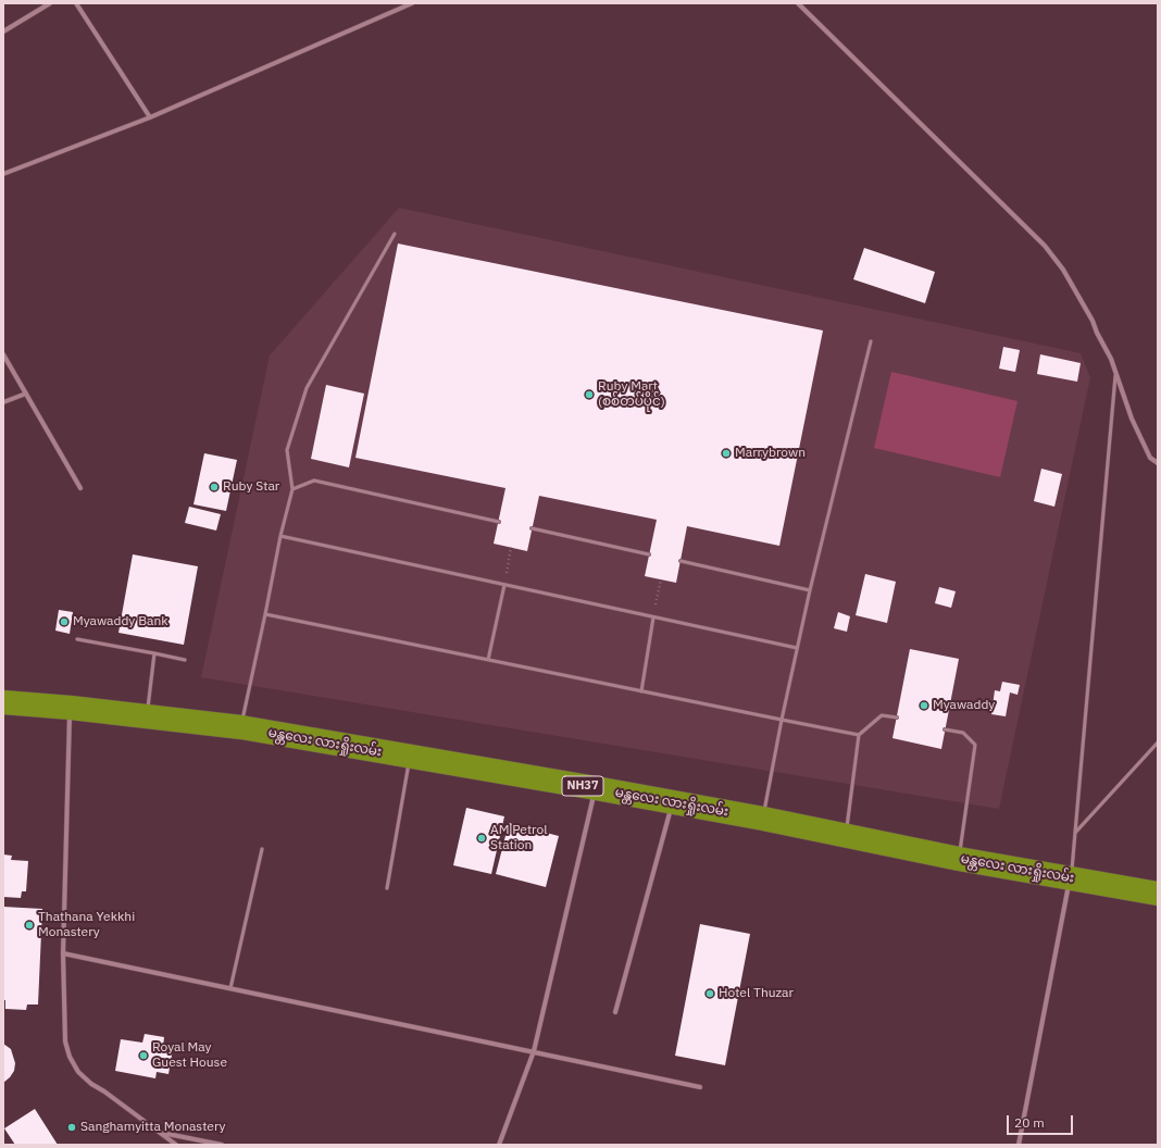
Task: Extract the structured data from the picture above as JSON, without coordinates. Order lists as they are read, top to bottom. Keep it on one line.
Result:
{"streets":{"highway":["မန္တလေး လားရှိုးလမ်း","NH37"]},"places":["Ruby Mart (စစ်တပ်ပိုင်)","Marrybrown","Ruby Star","Myawaddy Bank","Myawaddy","AM Petrol Station","Thathana Yekkhi Monastery","Hotel Thuzar","Royal May Guest House","Sanghamyitta Monastery"],"scale_bar":"20 m"}
